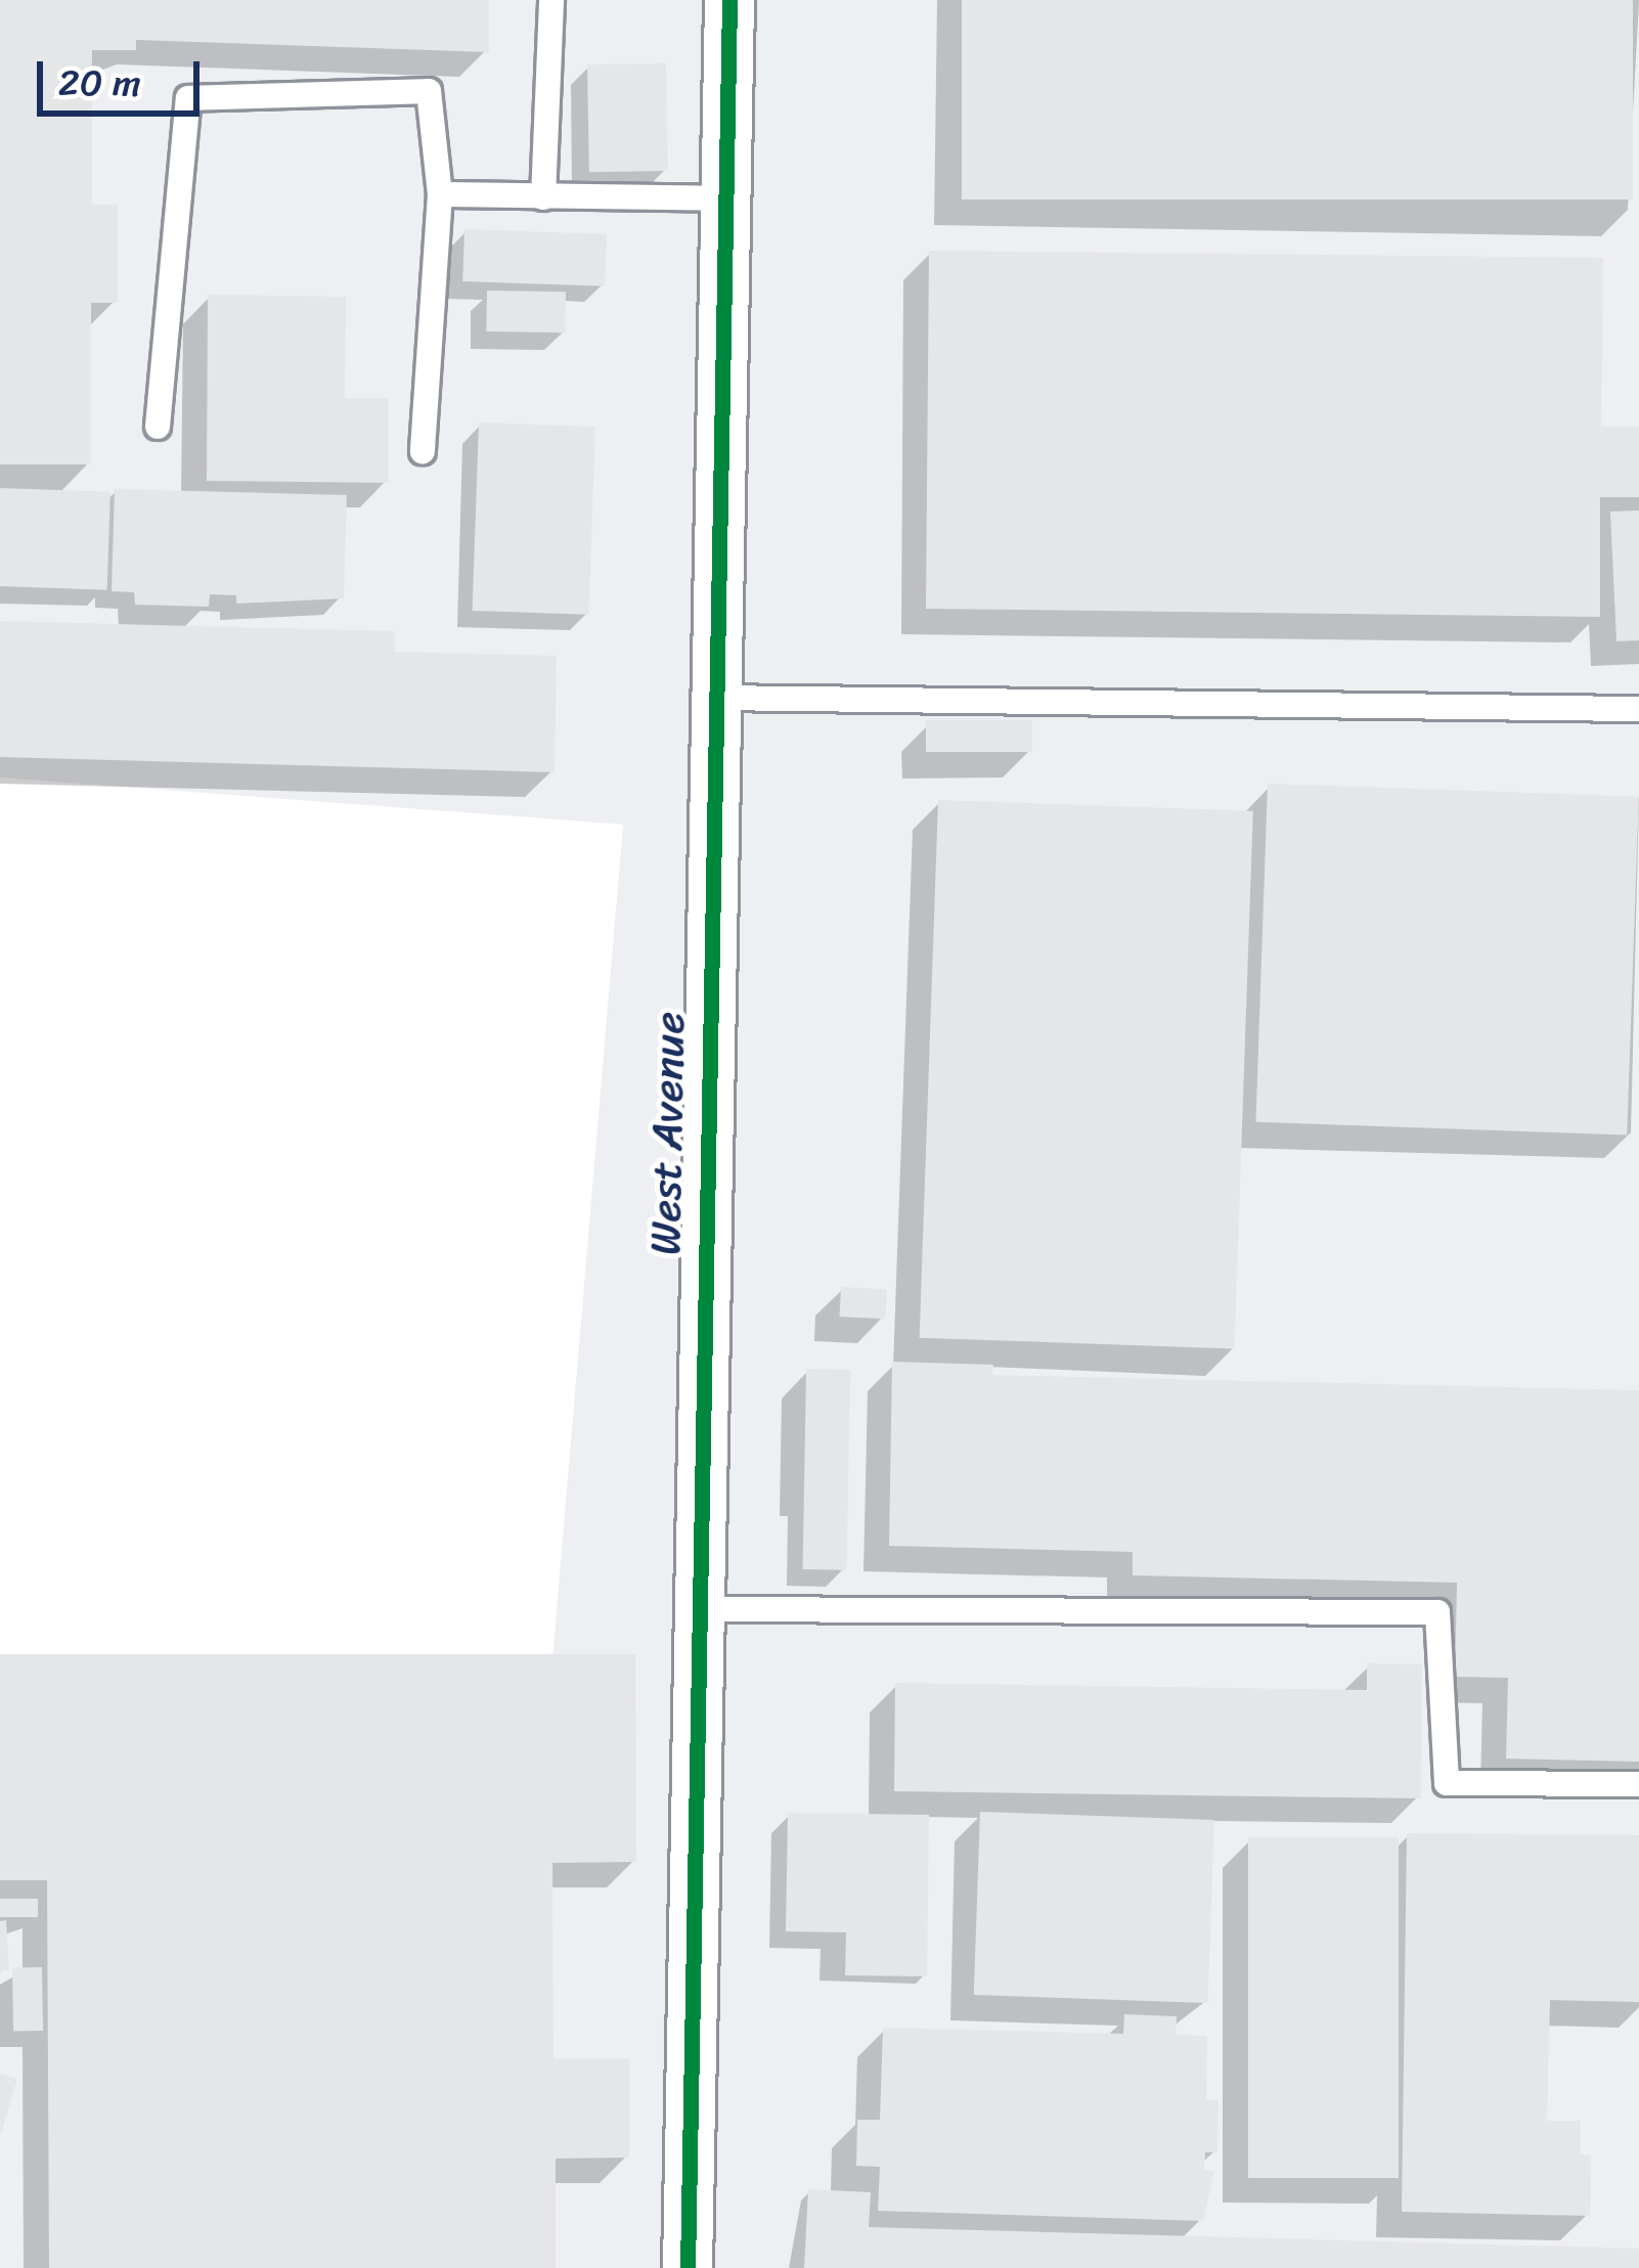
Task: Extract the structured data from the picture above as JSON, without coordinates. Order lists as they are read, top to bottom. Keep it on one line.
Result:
{"streets":{"street":["West Avenue"]},"scale_bar":"20 m"}
